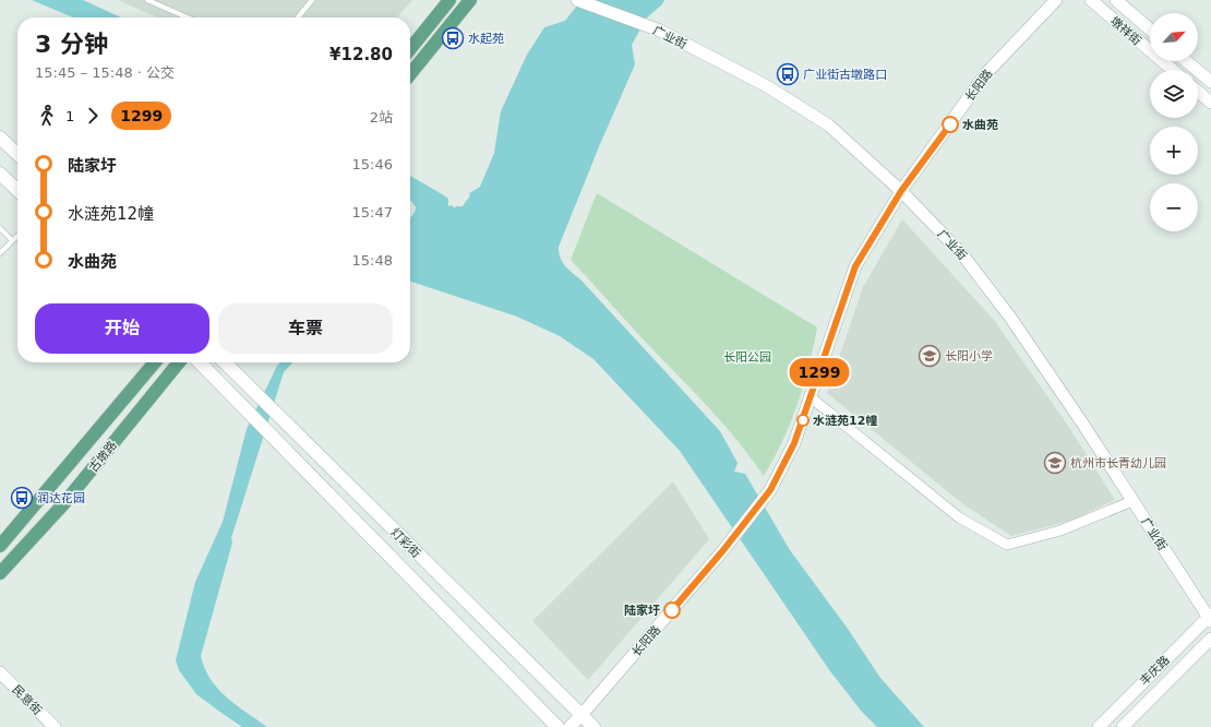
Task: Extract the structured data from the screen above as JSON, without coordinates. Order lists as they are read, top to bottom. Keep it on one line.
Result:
{"streets":{"main road":["古墩路","灯彩街"],"street":["墩祥街","广业街","长阳路","丰庆路","民意街"]},"crossings":[["广业街","长阳路"],["广业街","丰庆路"],["长阳路","灯彩街"]],"parks":["长阳公园"],"places":{"bus stop":["水起苑","广业街古墩路口","润达花园"],"other":["水曲苑","水涟苑12幢","陆家圩"],"school or university":["长阳小学","杭州市长青幼儿园"]},"lines":["bus line 1299"],"north":"top right","page":{"on_map":"1299","map_buttons":["+","−"],"heading":["3 分钟","15:45 – 15:48 · 公交","¥12.80"],"legs":["1","1299","2站"],"list":[{"name":"陆家圩","value":"15:46"},{"name":"水涟苑12幢","value":"15:47"},{"name":"水曲苑","value":"15:48"}],"buttons":["开始","车票"]}}
